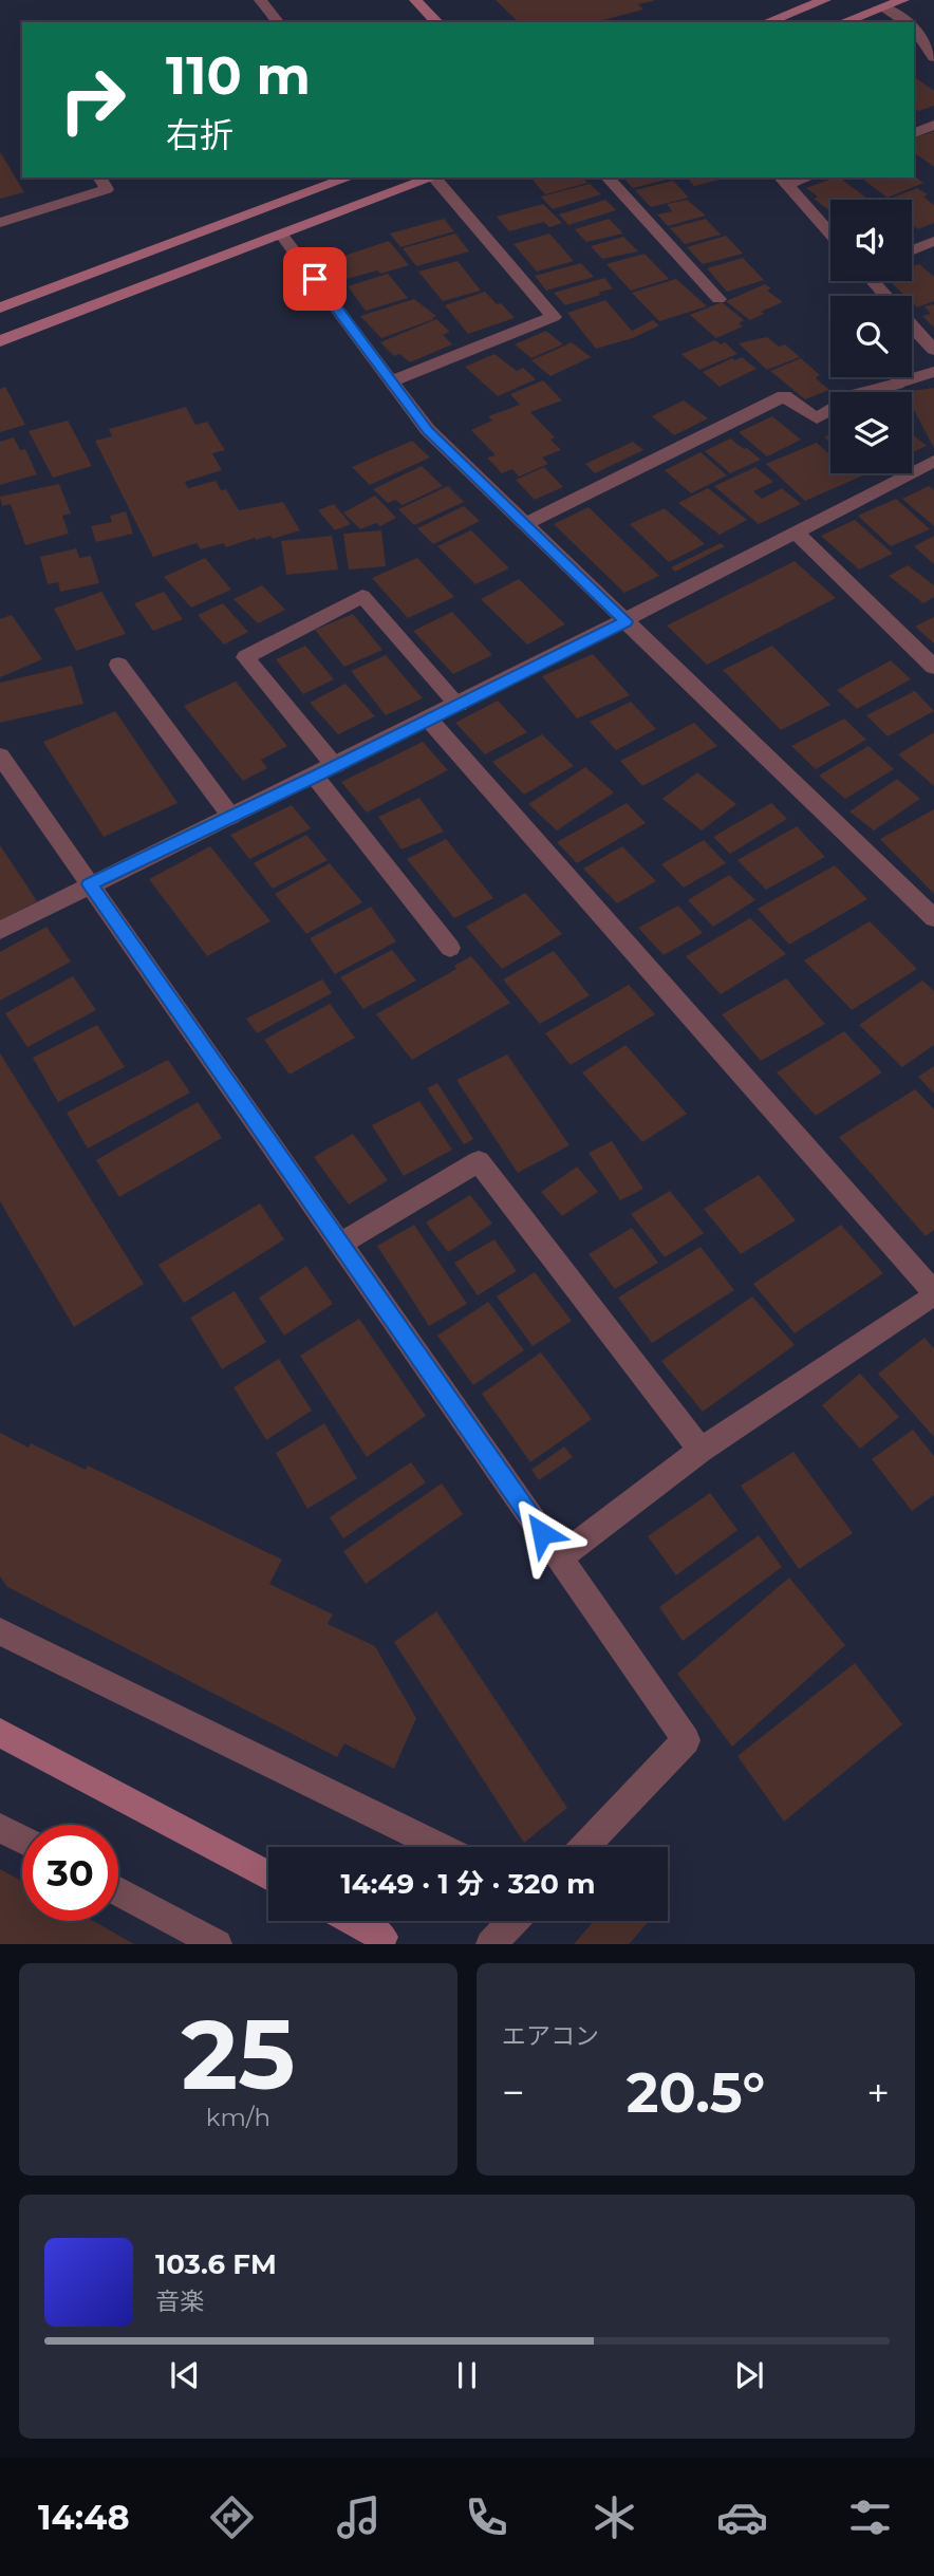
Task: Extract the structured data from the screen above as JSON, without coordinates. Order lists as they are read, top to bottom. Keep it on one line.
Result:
{"page":{"turn":["110 m","右折"],"limit":"30","trip":"14:49 · 1 分 · 320 m","tile":[["25","km/h"],"エアコン"],"heat":["−","20.5°","+"],"song":["103.6 FM","音楽"],"tabs":"14:48"}}
